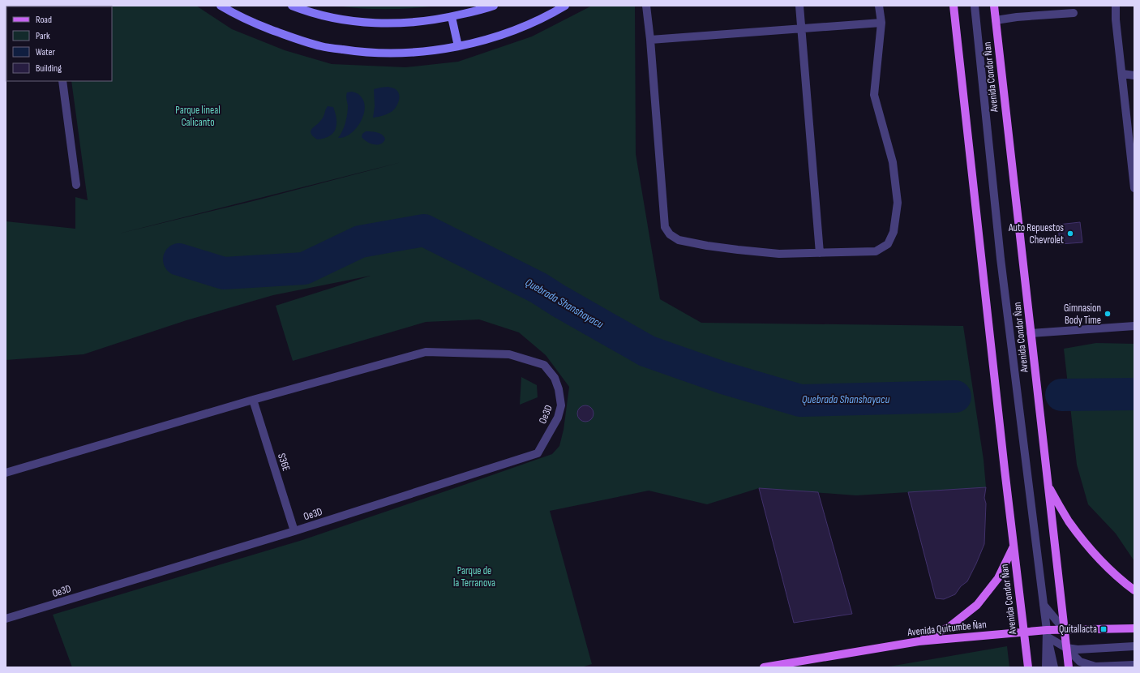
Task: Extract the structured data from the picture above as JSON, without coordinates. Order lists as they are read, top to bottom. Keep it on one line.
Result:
{"streets":{"main road":["Avenida Condor Ñan","Avenida Quitumbe Ñan"],"street":["Oe3D","S36E"]},"crossings":[["Avenida Condor Ñan","Avenida Quitumbe Ñan"],["Oe3D","S36E"]],"water":["Quebrada Shanshayacu"],"parks":["Parque lineal Calicanto","Parque de la Terranova"],"places":{"other":["Auto Repuestos Chevrolet","Gimnasion Body Time"],"transit":["Quitallacta"]},"legend":["Road","Park","Water","Building"]}
